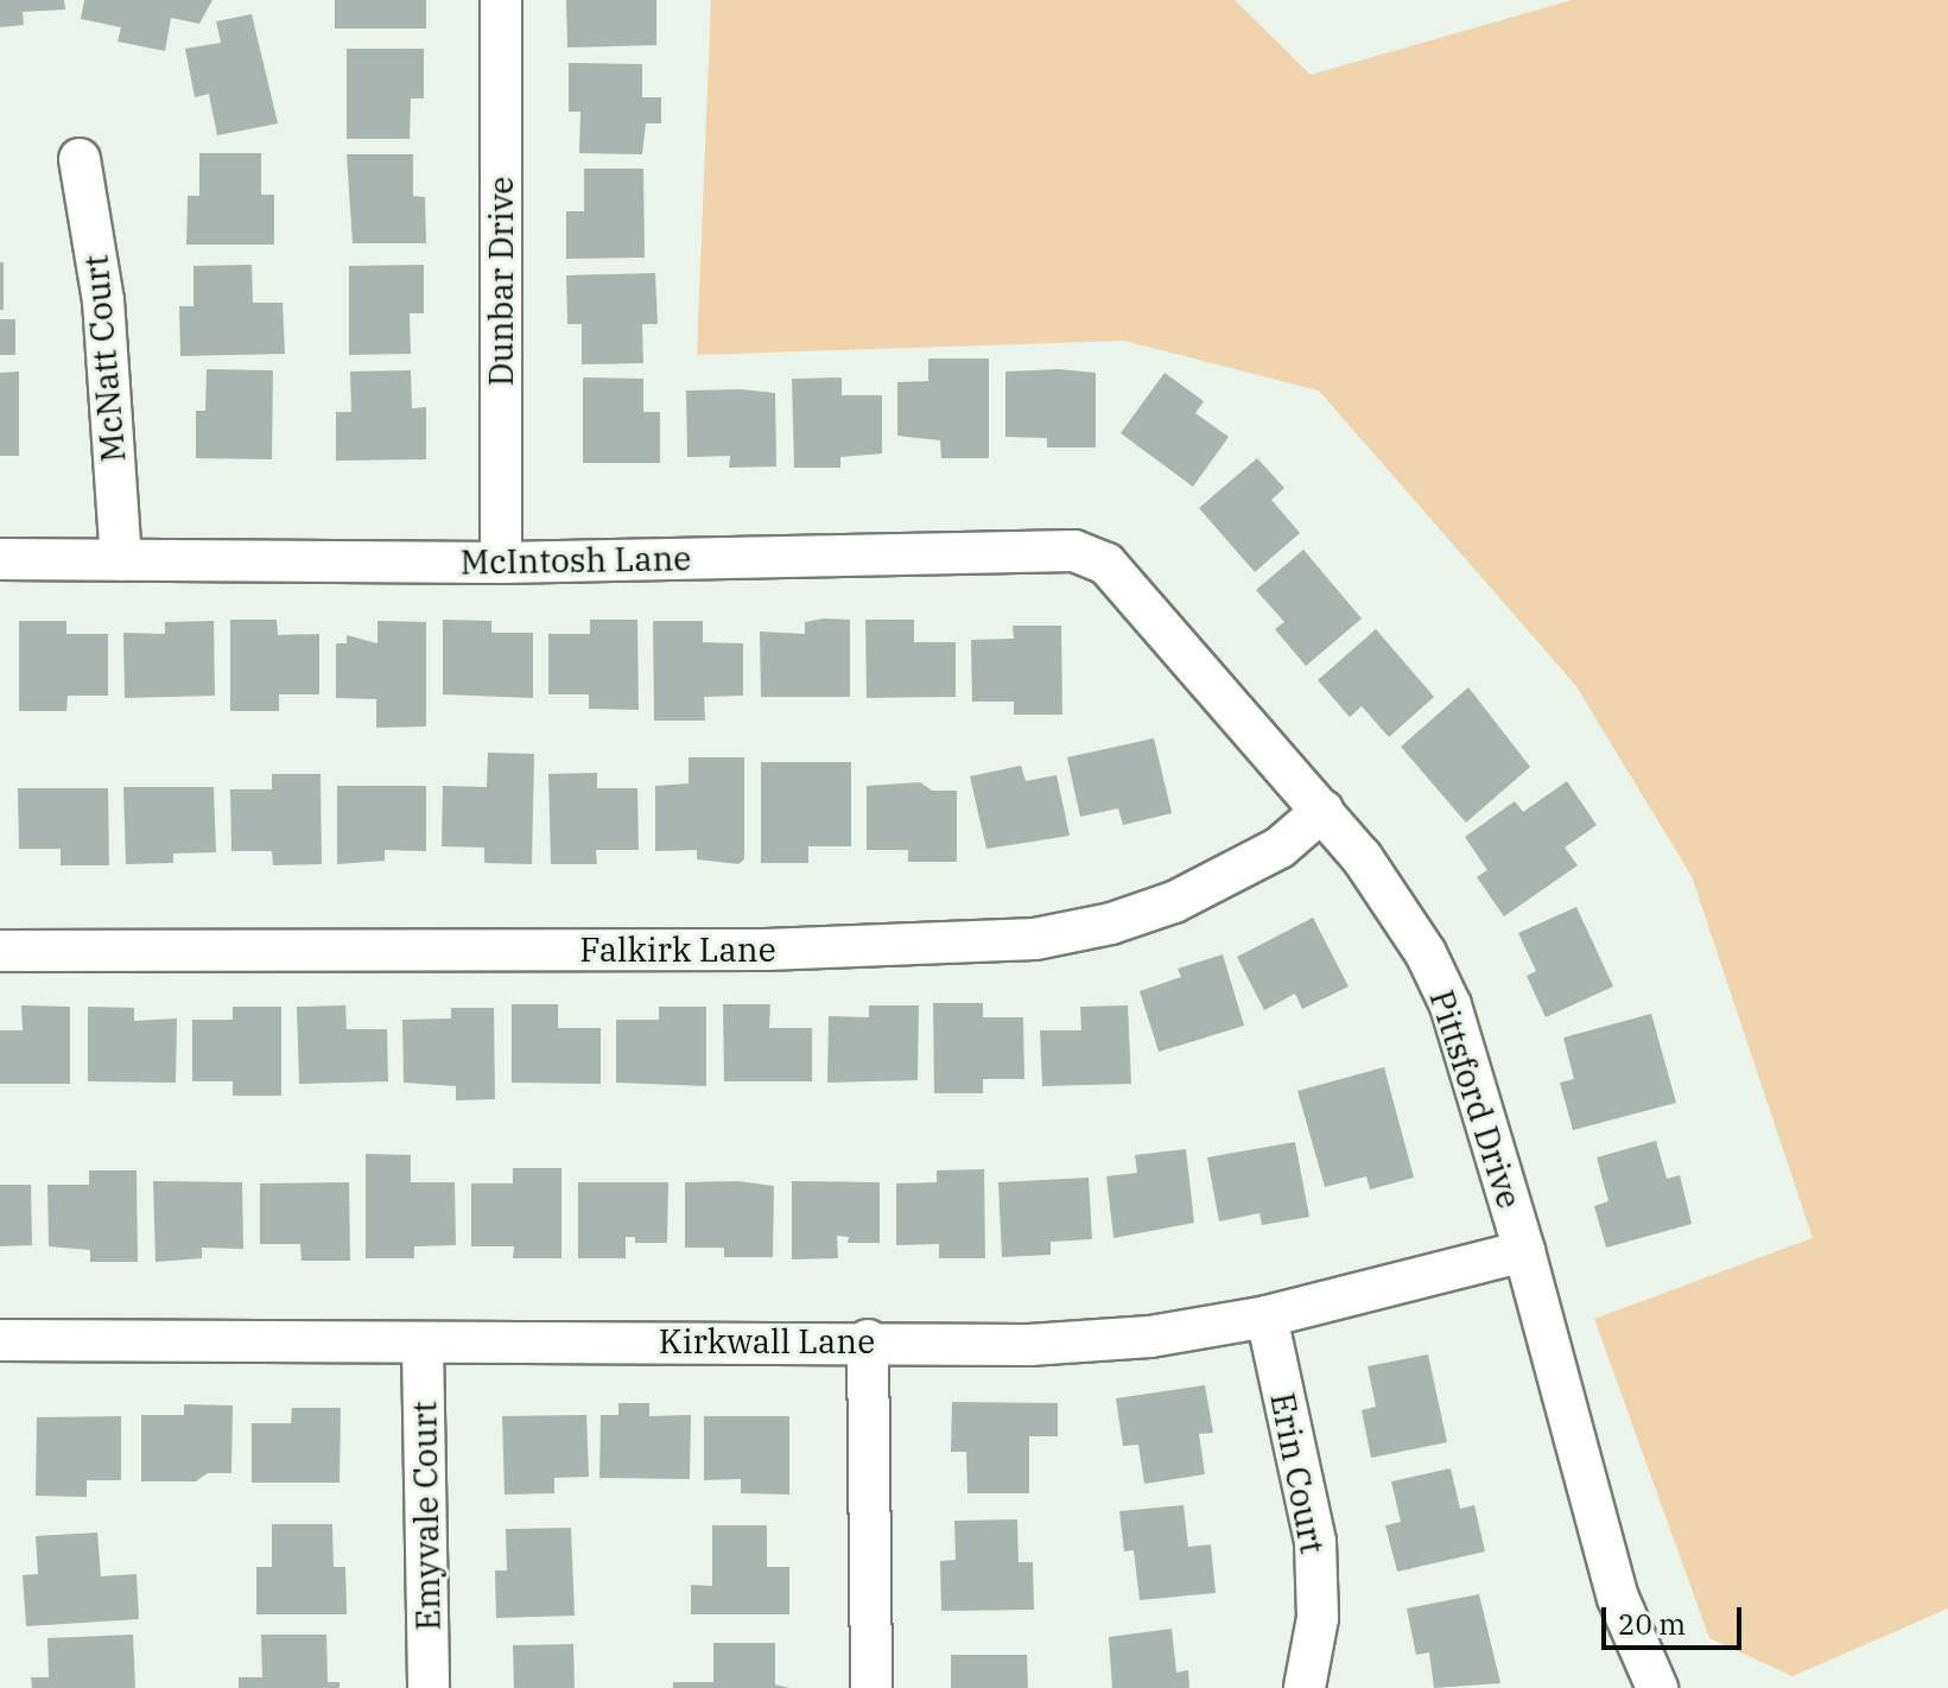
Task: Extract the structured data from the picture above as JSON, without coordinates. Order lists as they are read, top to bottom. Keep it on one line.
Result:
{"streets":{"street":["Dunbar Drive","McNatt Court","McIntosh Lane","Falkirk Lane","Pittsford Drive","Kirkwall Lane","Erin Court","Emyvale Court"]},"crossings":[["Dunbar Drive","McIntosh Lane"],["McNatt Court","McIntosh Lane"],["McIntosh Lane","Pittsford Drive"],["Falkirk Lane","Pittsford Drive"],["Pittsford Drive","Kirkwall Lane"],["Kirkwall Lane","Erin Court"],["Kirkwall Lane","Emyvale Court"]],"scale_bar":"20 m"}
